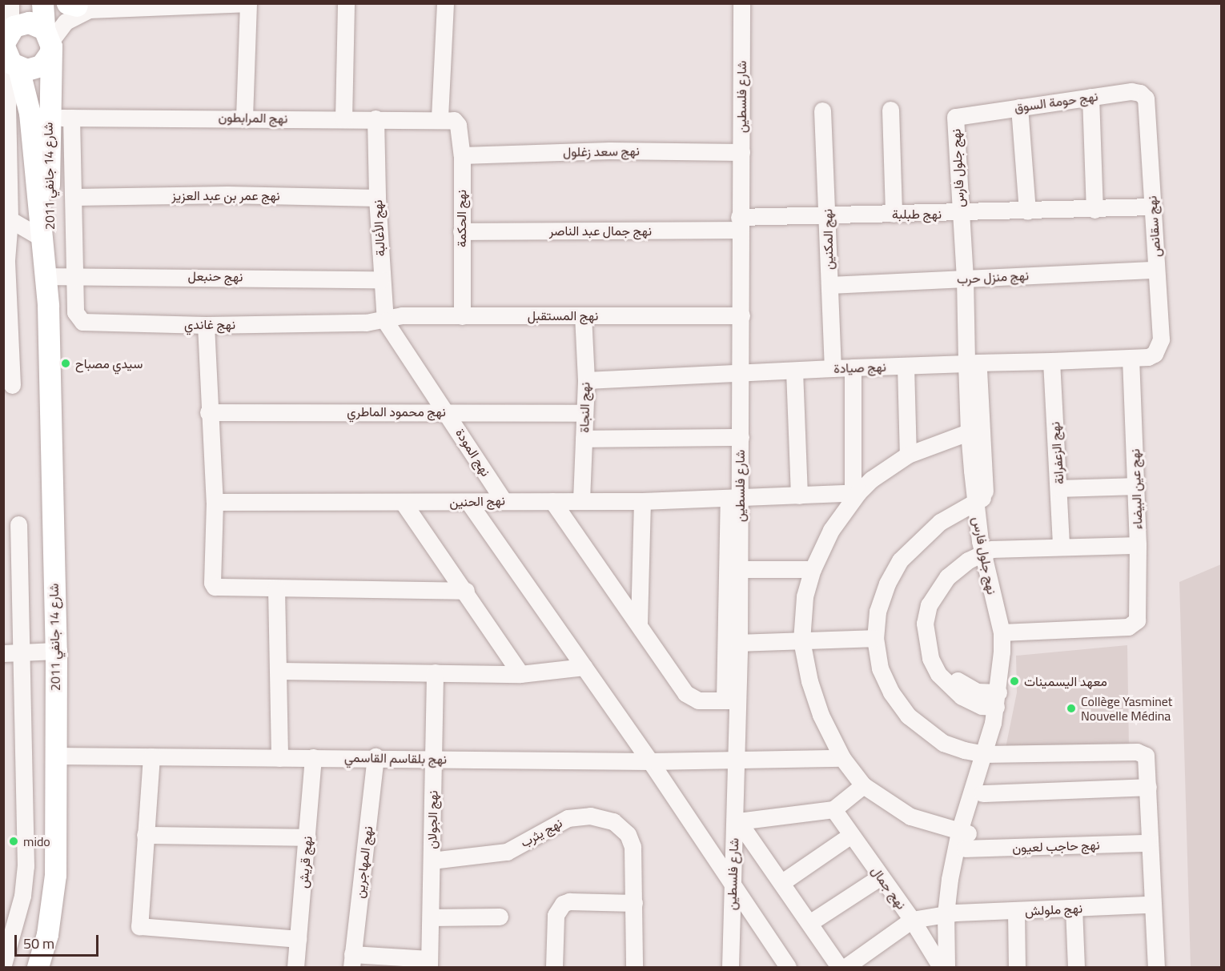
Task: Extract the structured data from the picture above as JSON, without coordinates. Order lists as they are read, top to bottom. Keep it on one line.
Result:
{"streets":{"main road":["شارع 14 جانفي 2011"],"street":["شارع فلسطين","نهج حومة السوق","نهج المرابطون","نهج سعد زغلول","نهج جلول فارس","نهج عمر بن عبد العزيز","نهج طبلبة","نهج الحكمة","نهج سقانص","نهج الأغالبة","نهج جمال عبد الناصر","نهج المكنين","نهج حنبعل","نهج منزل حرب","نهج المستقبل","نهج غاندي","نهج صيادة","نهج النجاة","نهج محمود الماطري","نهج المودة","نهج الزعفرانة","نهج عين البيضاء","نهج الحنين","نهج بلقاسم القاسمي","نهج الجولان","نهج يثرب","نهج حاجب لعيون","نهج قريش","نهج المهاجرين","نهج جمال","نهج ملولش"]},"crossings":[["شارع فلسطين","نهج سعد زغلول"],["شارع فلسطين","نهج طبلبة"],["شارع فلسطين","نهج جمال عبد الناصر"],["شارع فلسطين","نهج المستقبل"],["شارع فلسطين","نهج صيادة"],["شارع فلسطين","نهج الحنين"],["شارع فلسطين","نهج بلقاسم القاسمي"],["نهج حومة السوق","نهج جلول فارس"],["نهج حومة السوق","نهج سقانص"],["نهج المرابطون","شارع 14 جانفي 2011"],["نهج المرابطون","نهج الحكمة"],["نهج المرابطون","نهج الأغالبة"],["نهج سعد زغلول","نهج الحكمة"],["نهج جلول فارس","نهج طبلبة"],["نهج جلول فارس","نهج منزل حرب"],["نهج جلول فارس","نهج صيادة"],["نهج جلول فارس","نهج عين البيضاء"],["نهج جلول فارس","نهج حاجب لعيون"],["نهج جلول فارس","نهج جمال"],["نهج جلول فارس","نهج ملولش"],["شارع 14 جانفي 2011","نهج حنبعل"],["شارع 14 جانفي 2011","نهج بلقاسم القاسمي"],["نهج عمر بن عبد العزيز","نهج الأغالبة"],["نهج طبلبة","نهج سقانص"],["نهج طبلبة","نهج جمال عبد الناصر"],["نهج طبلبة","نهج المكنين"],["نهج الحكمة","نهج جمال عبد الناصر"],["نهج الحكمة","نهج المستقبل"],["نهج سقانص","نهج منزل حرب"],["نهج سقانص","نهج صيادة"],["نهج الأغالبة","نهج حنبعل"],["نهج الأغالبة","نهج المستقبل"],["نهج الأغالبة","نهج غاندي"],["نهج الأغالبة","نهج المودة"],["نهج المكنين","نهج منزل حرب"],["نهج المكنين","نهج صيادة"],["نهج حنبعل","نهج غاندي"],["نهج المستقبل","نهج غاندي"],["نهج المستقبل","نهج النجاة"],["نهج صيادة","نهج النجاة"],["نهج صيادة","نهج الزعفرانة"],["نهج صيادة","نهج عين البيضاء"],["نهج النجاة","نهج محمود الماطري"],["نهج النجاة","نهج الحنين"],["نهج محمود الماطري","نهج المودة"],["نهج المودة","نهج الحنين"],["نهج الحنين","نهج حاجب لعيون"],["نهج بلقاسم القاسمي","نهج الجولان"],["نهج بلقاسم القاسمي","نهج حاجب لعيون"],["نهج بلقاسم القاسمي","نهج قريش"],["نهج بلقاسم القاسمي","نهج المهاجرين"],["نهج الجولان","نهج يثرب"],["نهج جمال","نهج ملولش"]],"places":["سيدي مصباح","معهد اليسمينات","Collège Yasminet Nouvelle Médina","mido"],"scale_bar":"50 m"}
